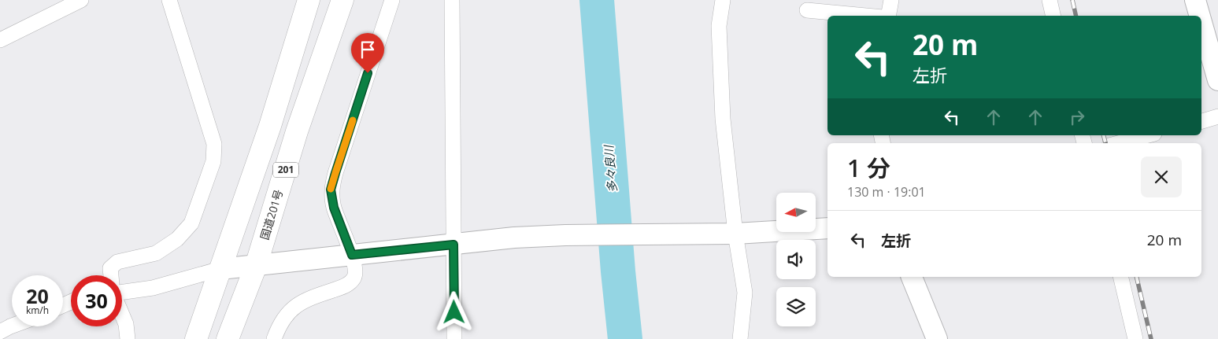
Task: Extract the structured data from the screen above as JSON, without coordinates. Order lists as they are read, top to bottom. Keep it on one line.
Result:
{"streets":{"highway":["201","国道201号"]},"water":["多々良川"],"north":"left","page":{"turn":["20 m","左折"],"heading":["1 分","130 m · 19:01"],"list":[{"name":"左折","value":"20 m"}],"speed":"20 km/h","limit":"30"}}
